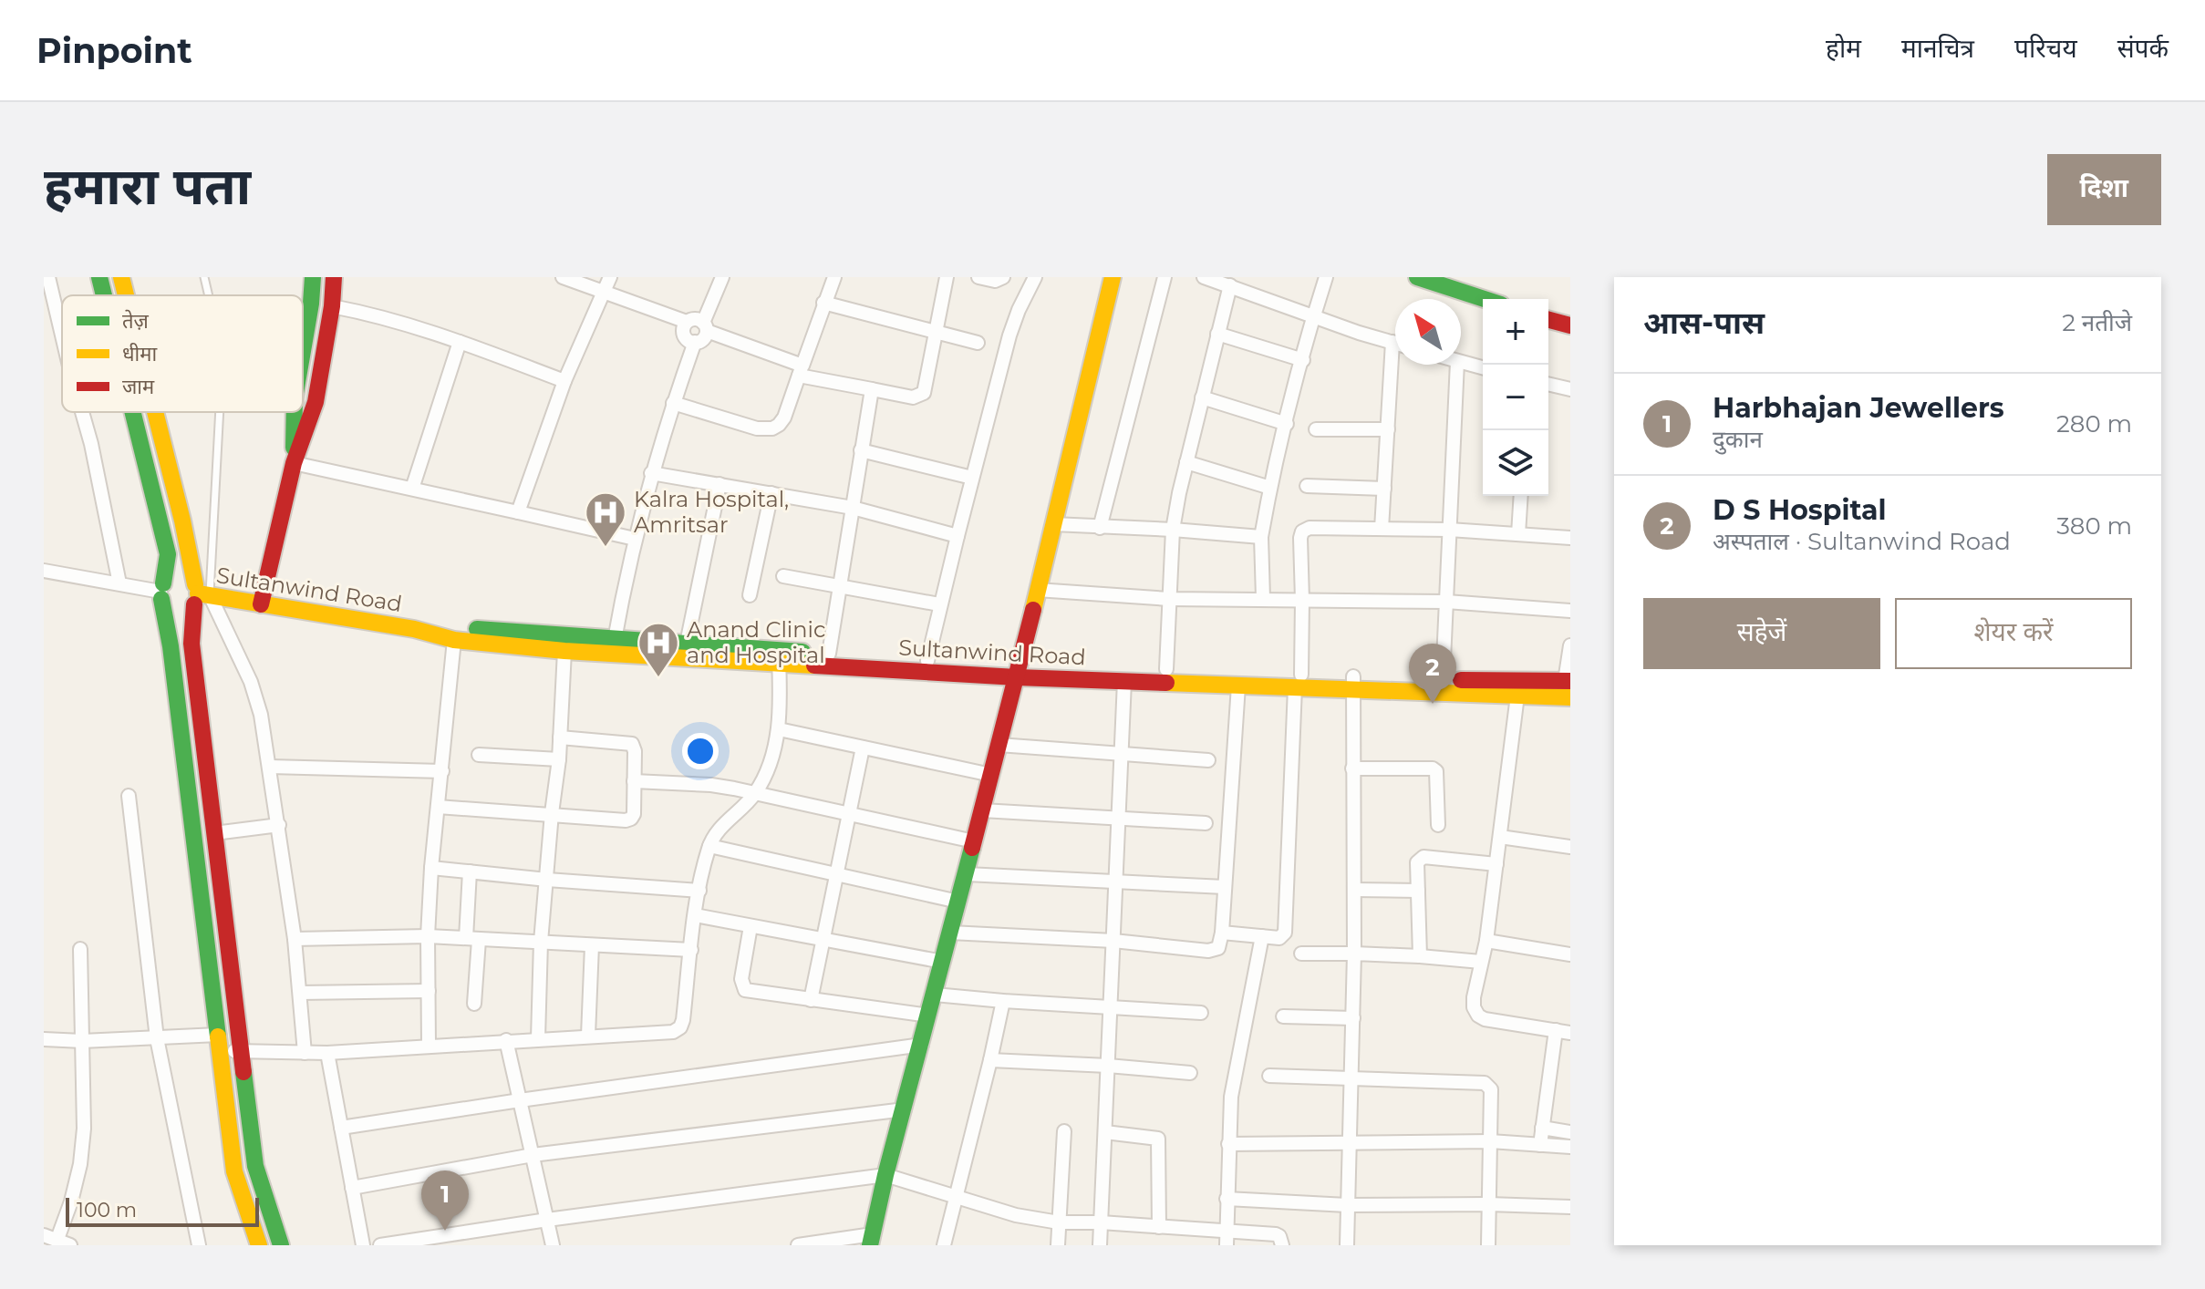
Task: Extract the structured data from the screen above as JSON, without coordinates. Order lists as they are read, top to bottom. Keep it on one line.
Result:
{"streets":{"main road":["Sultanwind Road"]},"places":{"hospital":["Kalra Hospital, Amritsar","Anand Clinic and Hospital"]},"legend":["तेज़","धीमा","जाम"],"scale_bar":"100 m","north":"top left","page":{"header":"Pinpoint","nav":["होम","मानचित्र","परिचय","संपर्क"],"buttons":["दिशा",["सहेजें","शेयर करें"]],"title":"हमारा पता","heading":["आस-पास","2 नतीजे"],"map_buttons":["+","−"],"list":[{"mark":"1","name":"Harbhajan Jewellers","note":"दुकान","value":"280 m"},{"mark":"2","name":"D S Hospital","note":"अस्पताल · Sultanwind Road","value":"380 m"}],"pins":["2","1"],"scale":"100 m"}}
